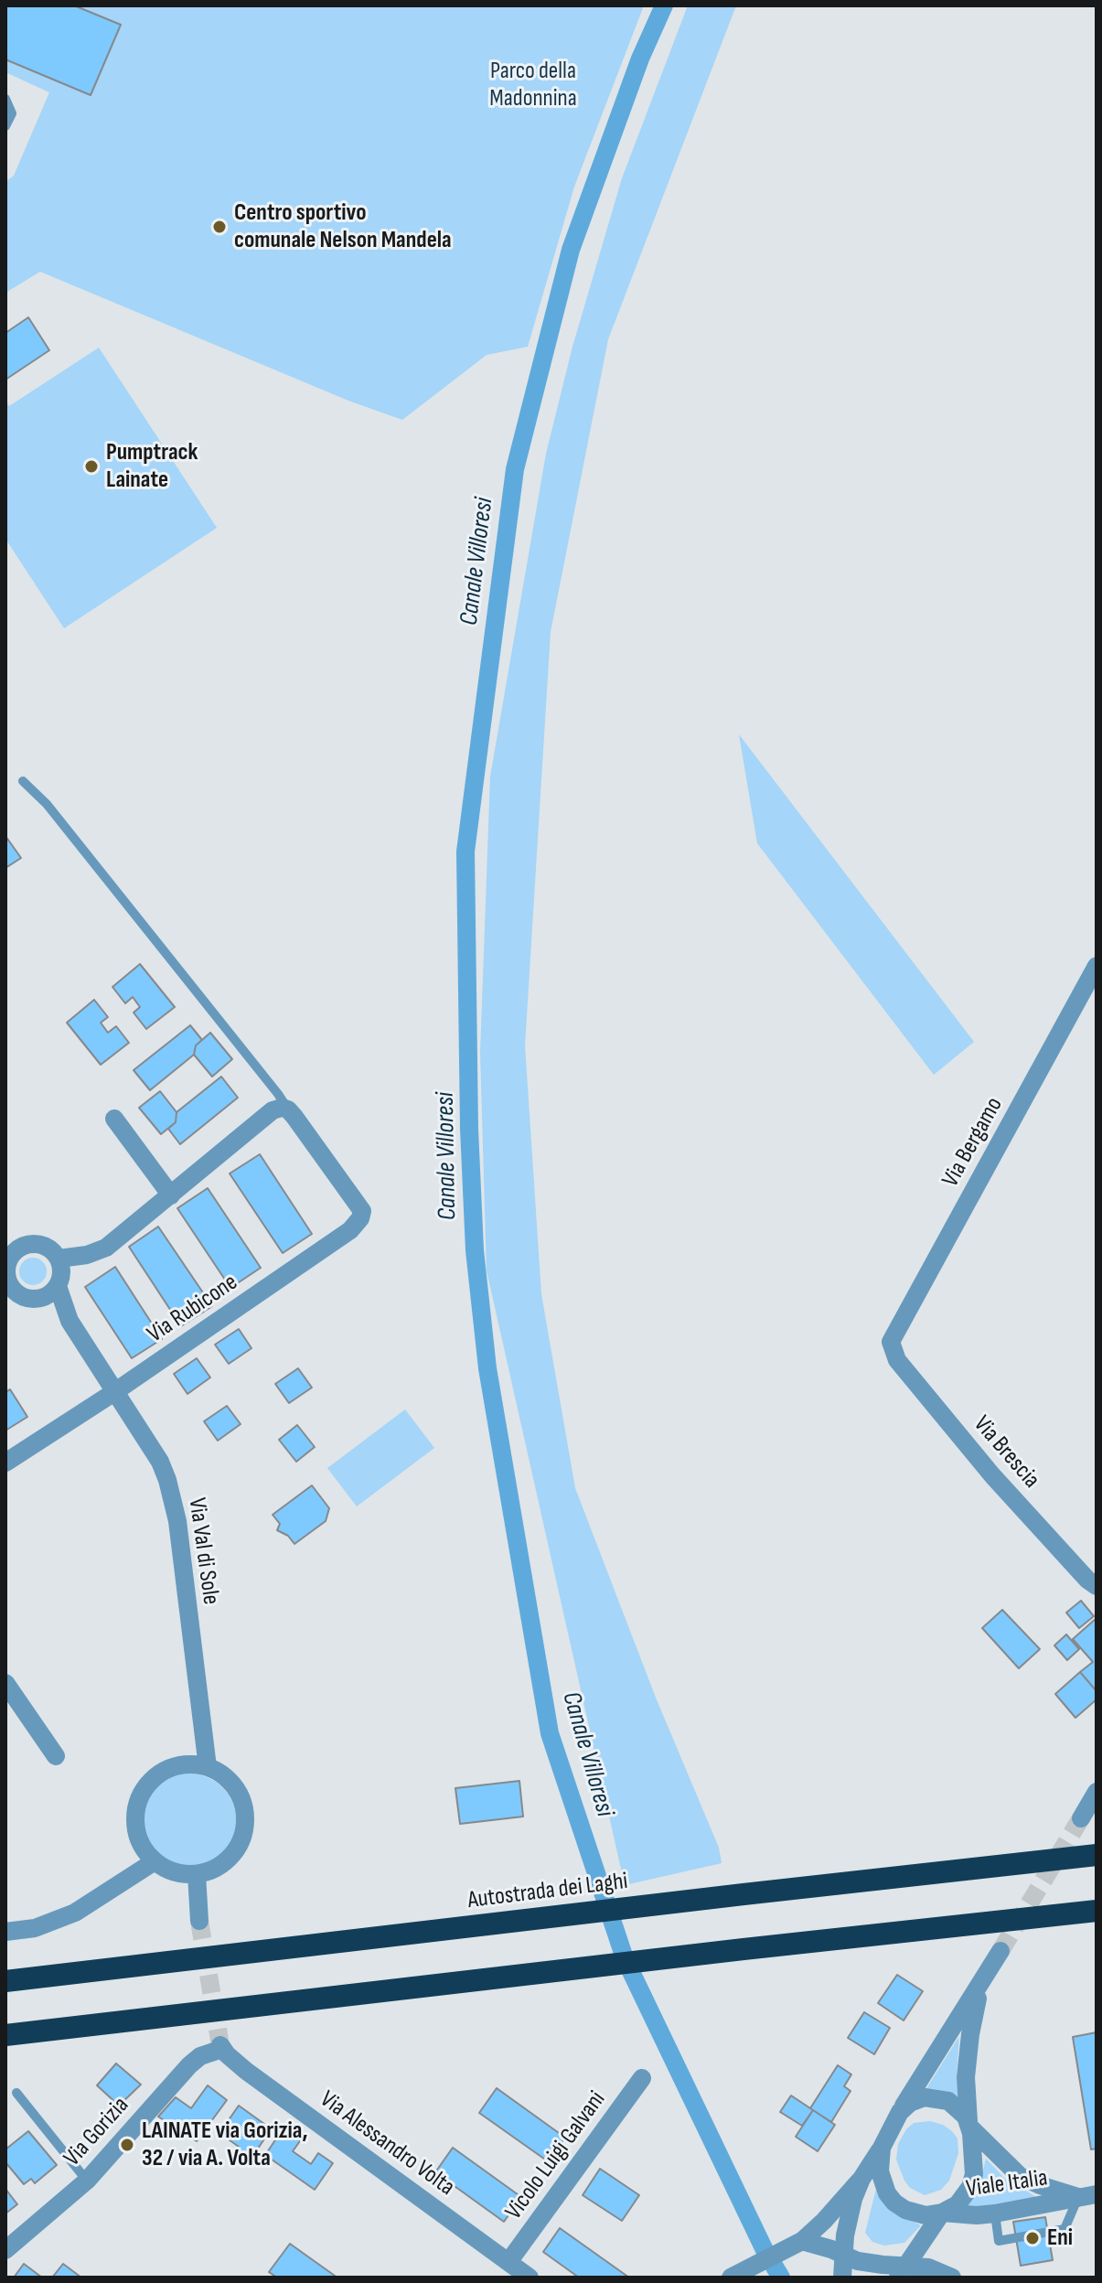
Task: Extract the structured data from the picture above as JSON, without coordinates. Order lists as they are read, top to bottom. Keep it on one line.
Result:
{"streets":{"highway":["Autostrada dei Laghi"],"street":["Via Bergamo","Via Rubicone","Via Brescia","Via Val di Sole","Via Gorizia","Via Alessandro Volta","Vicolo Luigi Galvani","Viale Italia"]},"crossings":[["Via Bergamo","Via Brescia"],["Via Rubicone","Via Val di Sole"],["Via Gorizia","Via Alessandro Volta"],["Via Alessandro Volta","Vicolo Luigi Galvani"]],"water":["Canale Villoresi"],"parks":["Parco della Madonnina"],"places":["Centro sportivo comunale Nelson Mandela","Pumptrack Lainate","LAINATE via Gorizia, 32 / via A. Volta","Eni"]}
